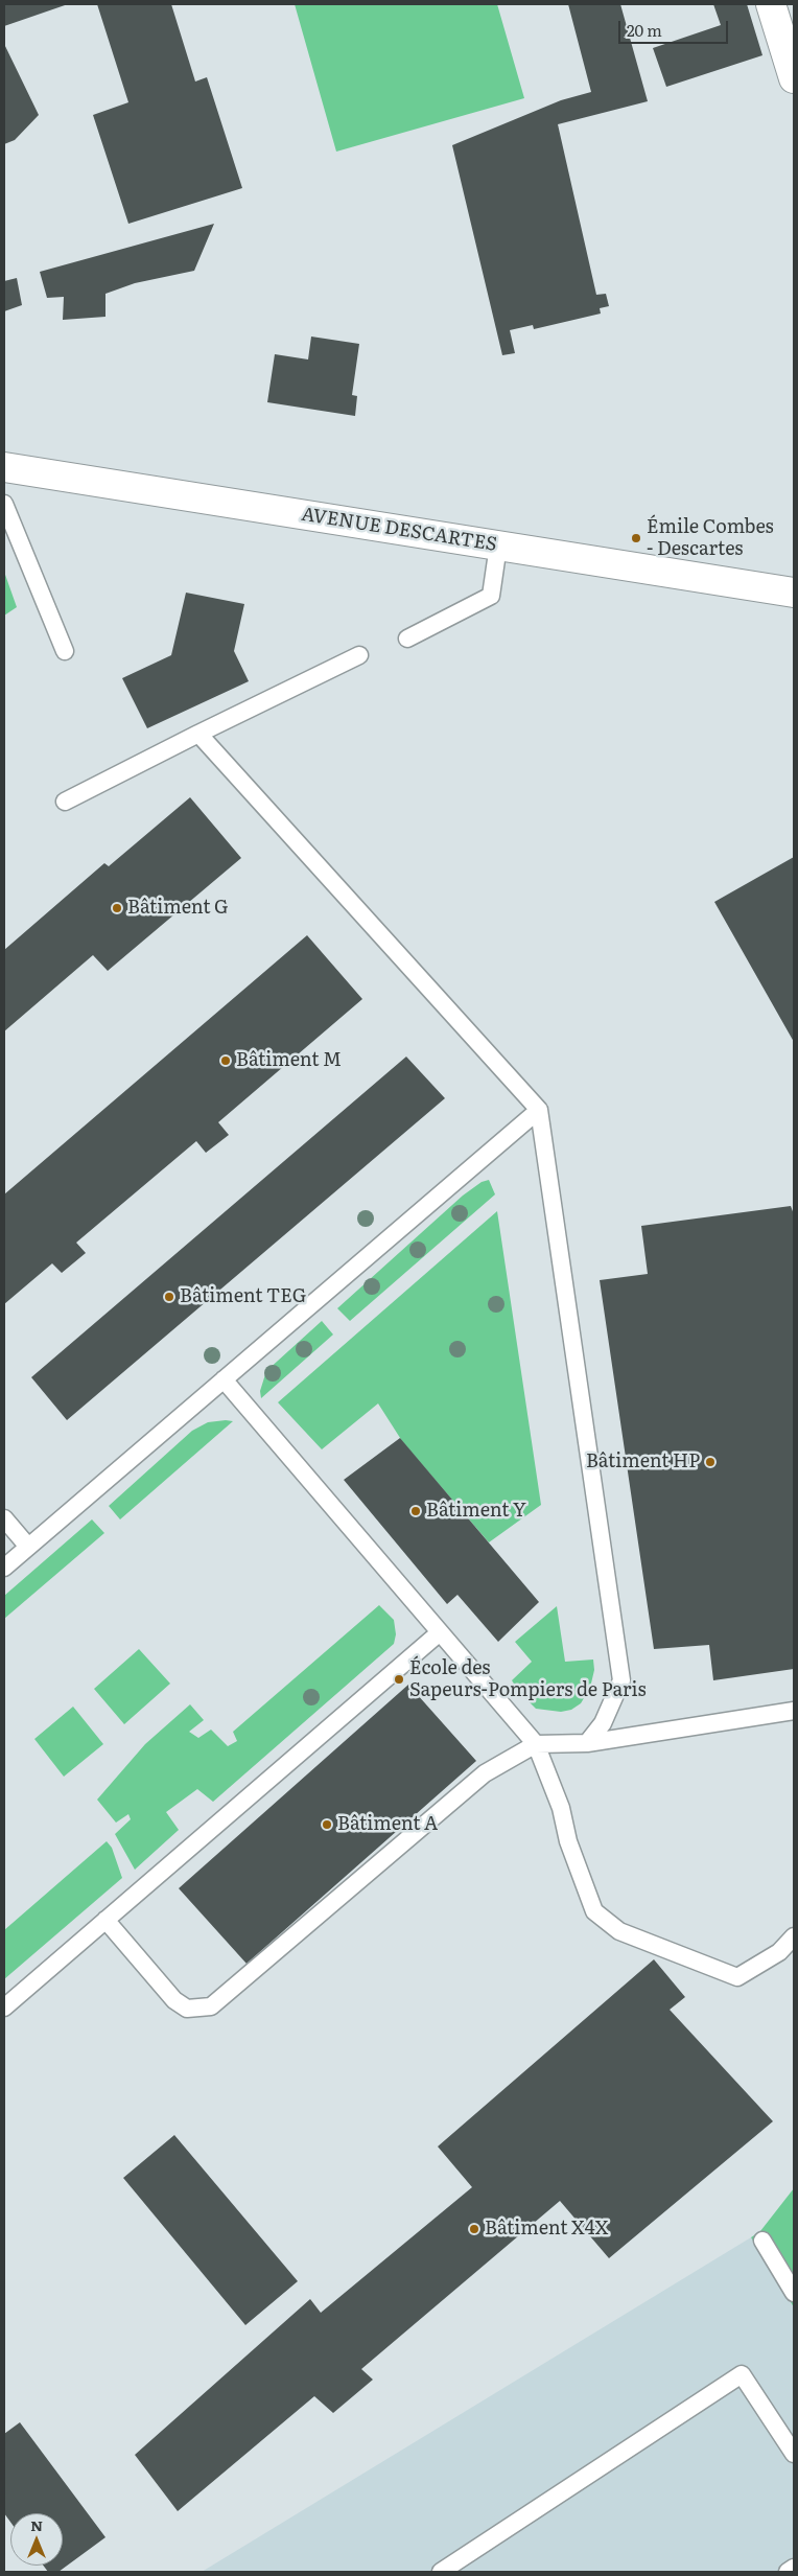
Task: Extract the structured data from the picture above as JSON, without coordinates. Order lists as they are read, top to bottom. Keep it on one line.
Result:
{"streets":{"main road":["AVENUE DESCARTES"]},"places":["Émile Combes - Descartes","Bâtiment G","Bâtiment M","Bâtiment TEG","Bâtiment HP","Bâtiment Y","École des Sapeurs-Pompiers de Paris","Bâtiment A","Bâtiment X4X"],"scale_bar":"20 m","north":"top"}
